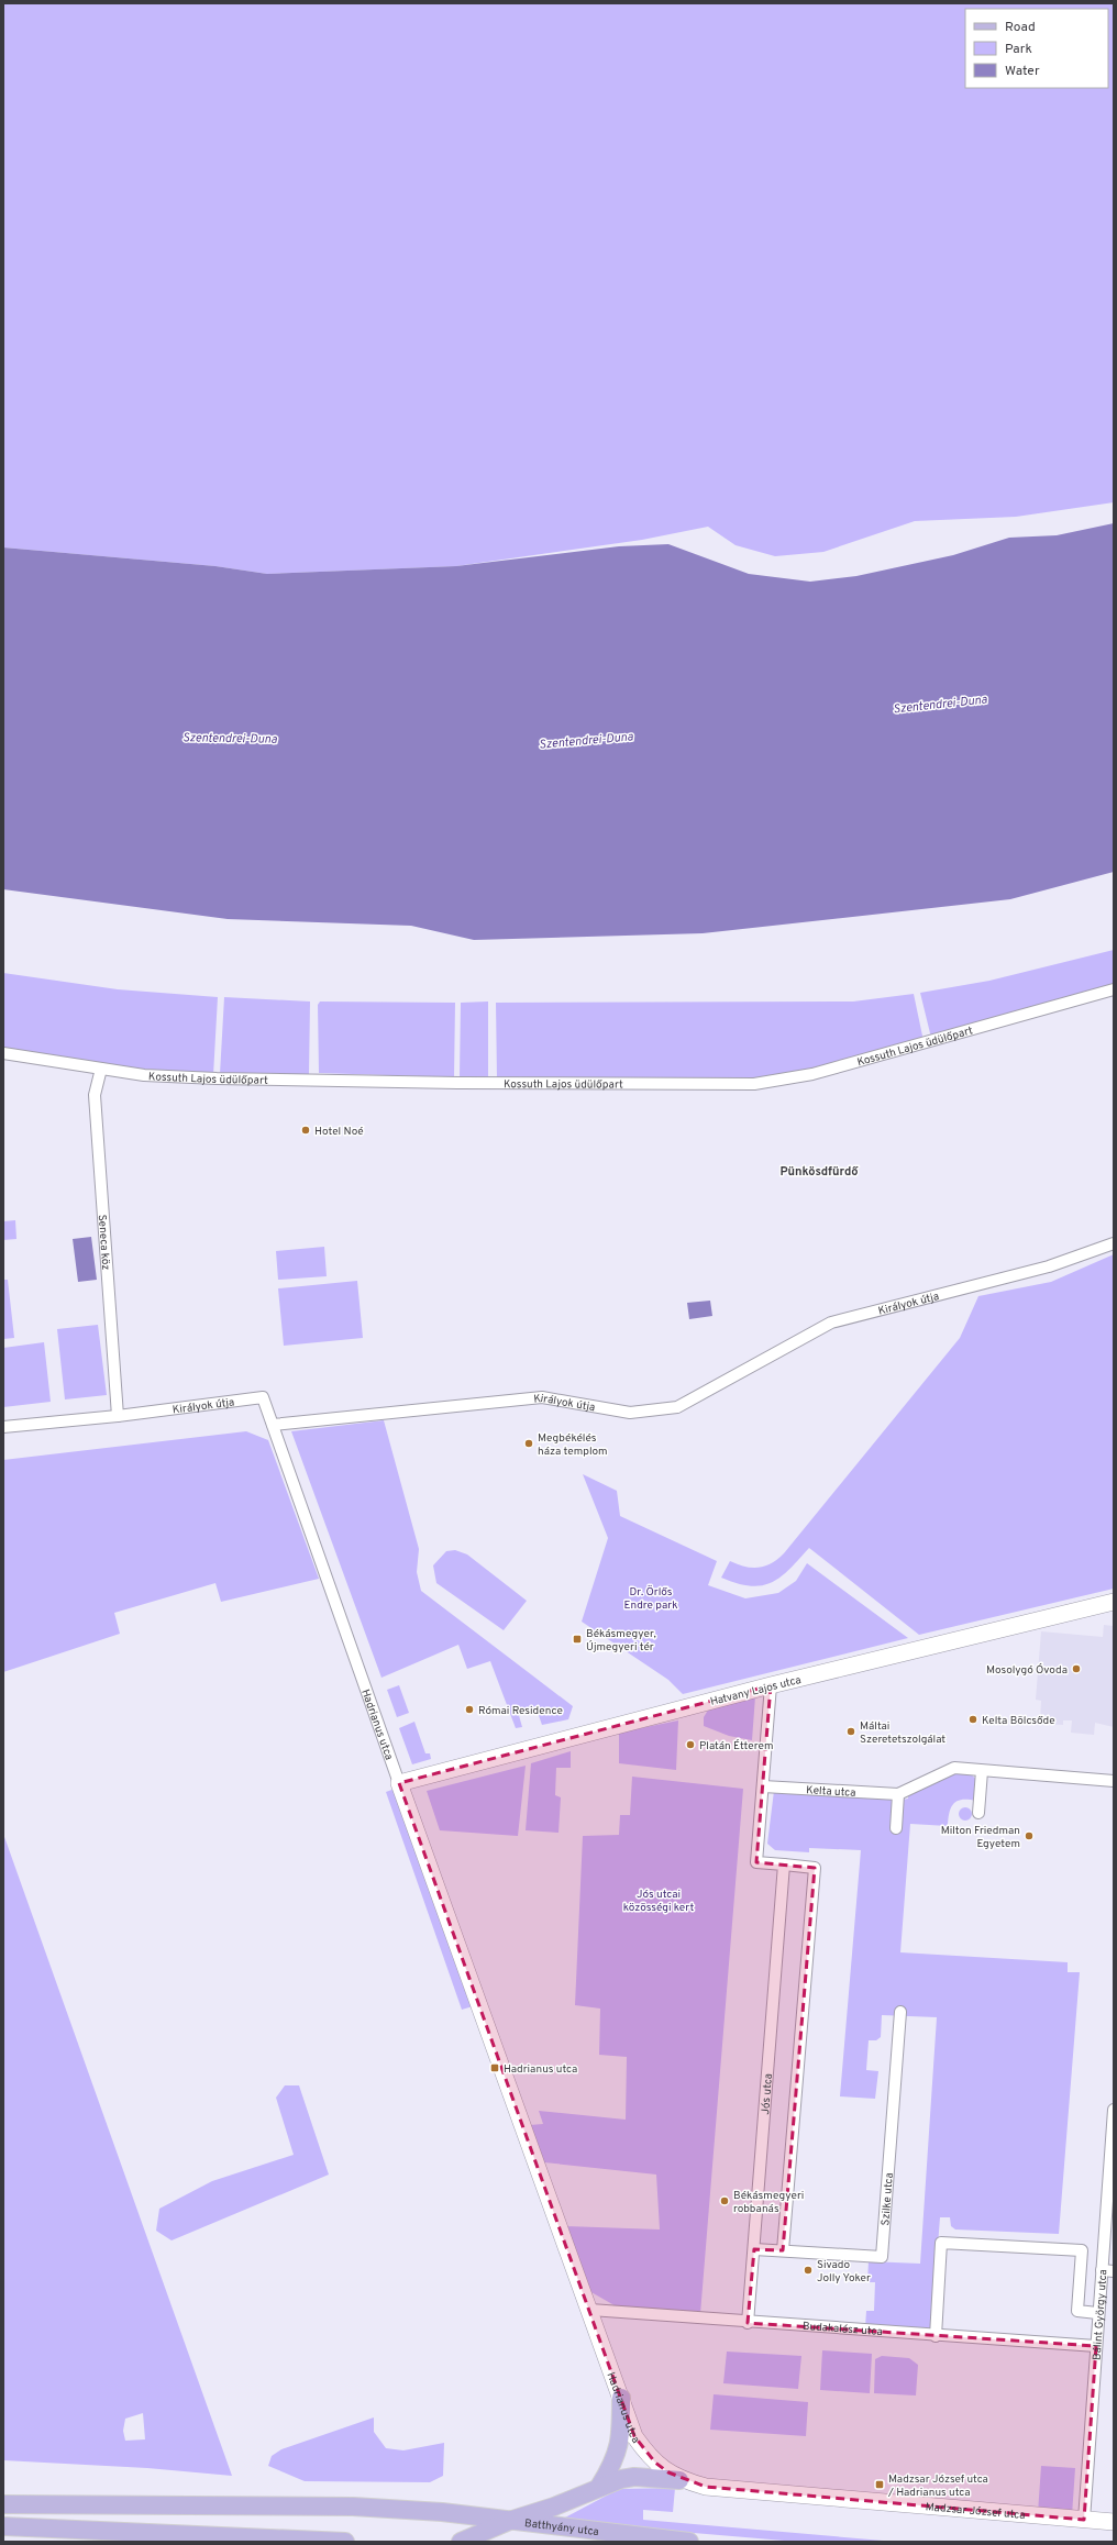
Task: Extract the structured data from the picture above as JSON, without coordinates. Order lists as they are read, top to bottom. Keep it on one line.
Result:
{"streets":{"main road":["Batthyány utca"],"street":["Kossuth Lajos üdülőpart","Seneca köz","Királyok útja","Hatvany Lajos utca","Hadrianus utca","Kelta utca","Jós utca","Szilke utca","Bálint György utca","Budakalász utca","Madzsar József utca"]},"crossings":[["Kossuth Lajos üdülőpart","Seneca köz"],["Seneca köz","Királyok útja"],["Királyok útja","Hadrianus utca"],["Hatvany Lajos utca","Hadrianus utca"],["Hadrianus utca","Budakalász utca"],["Hadrianus utca","Madzsar József utca"],["Jós utca","Szilke utca"],["Jós utca","Budakalász utca"],["Bálint György utca","Budakalász utca"],["Bálint György utca","Madzsar József utca"]],"districts":["Pünkösdfürdő"],"water":["Szentendrei-Duna"],"parks":["Dr. Örlős Endre park","Jós utcai közösségi kert"],"places":{"other":["Hotel Noé","Megbékélés háza templom","Mosolygó Óvoda","Római Residence","Kelta Bölcsőde","Máltai Szeretetszolgálat","Platán Étterem","Milton Friedman Egyetem","Békásmegyeri robbanás","Sivado Jolly Yoker"],"transit":["Békásmegyer, Újmegyeri tér","Hadrianus utca","Madzsar József utca / Hadrianus utca"]},"legend":["Road","Park","Water"]}
